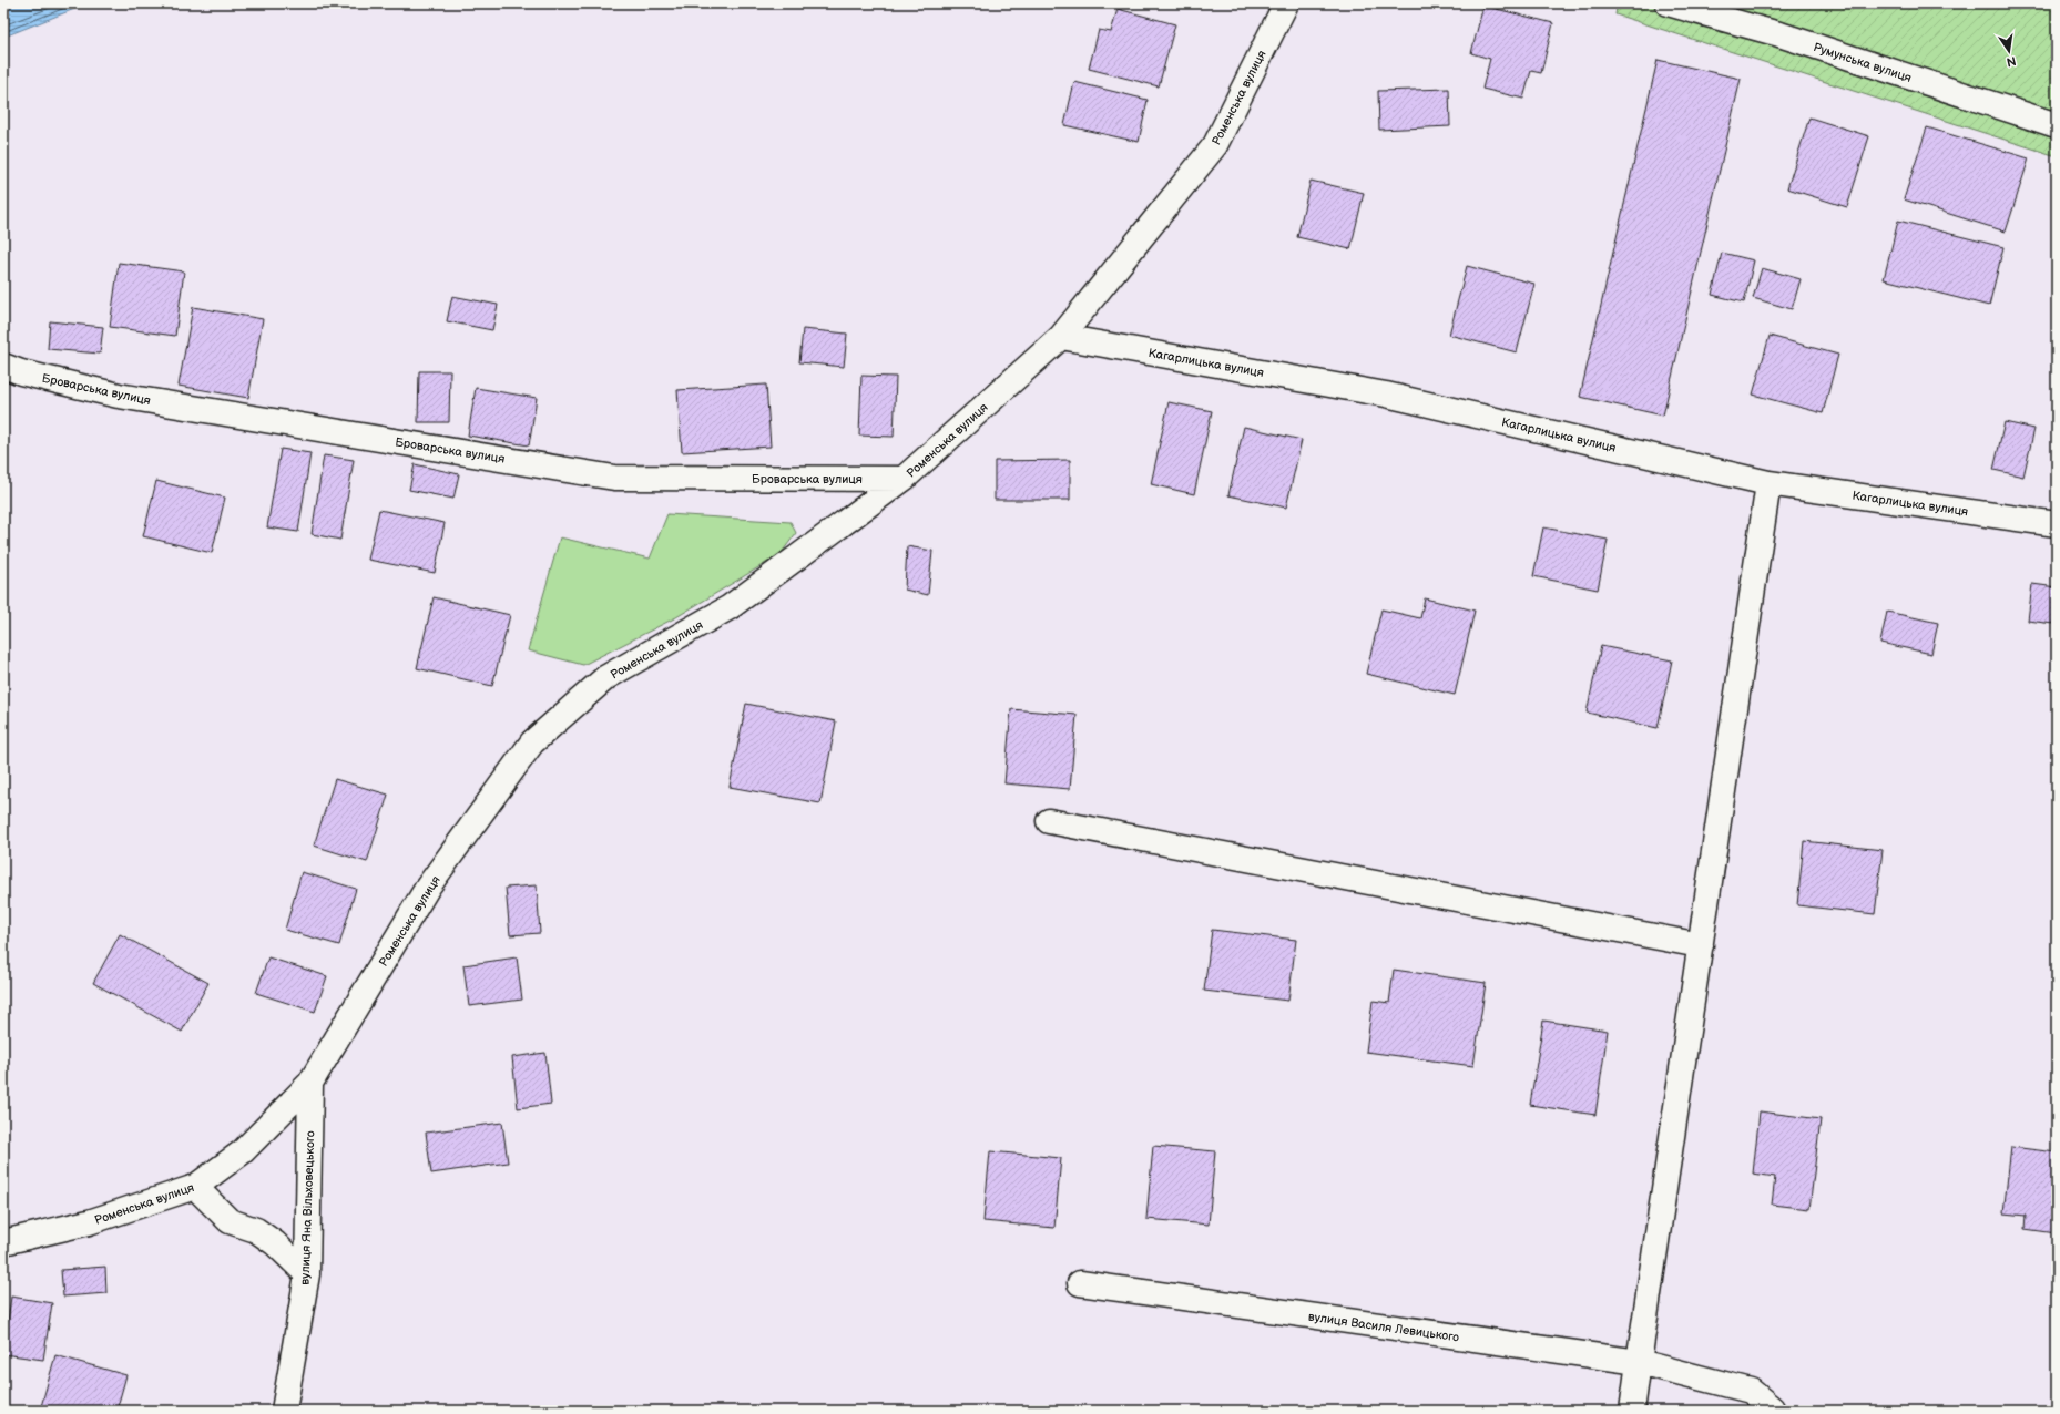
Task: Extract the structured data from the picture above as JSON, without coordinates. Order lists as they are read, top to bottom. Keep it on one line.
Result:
{"streets":{"street":["Румунська вулиця","Роменська вулиця","Кагарлицька вулиця","Броварська вулиця","вулиця Яна Вільховецького","вулиця Василя Левицького"]},"crossings":[["Роменська вулиця","Кагарлицька вулиця"],["Роменська вулиця","Броварська вулиця"],["Роменська вулиця","вулиця Яна Вільховецького"]],"north":"bottom"}
